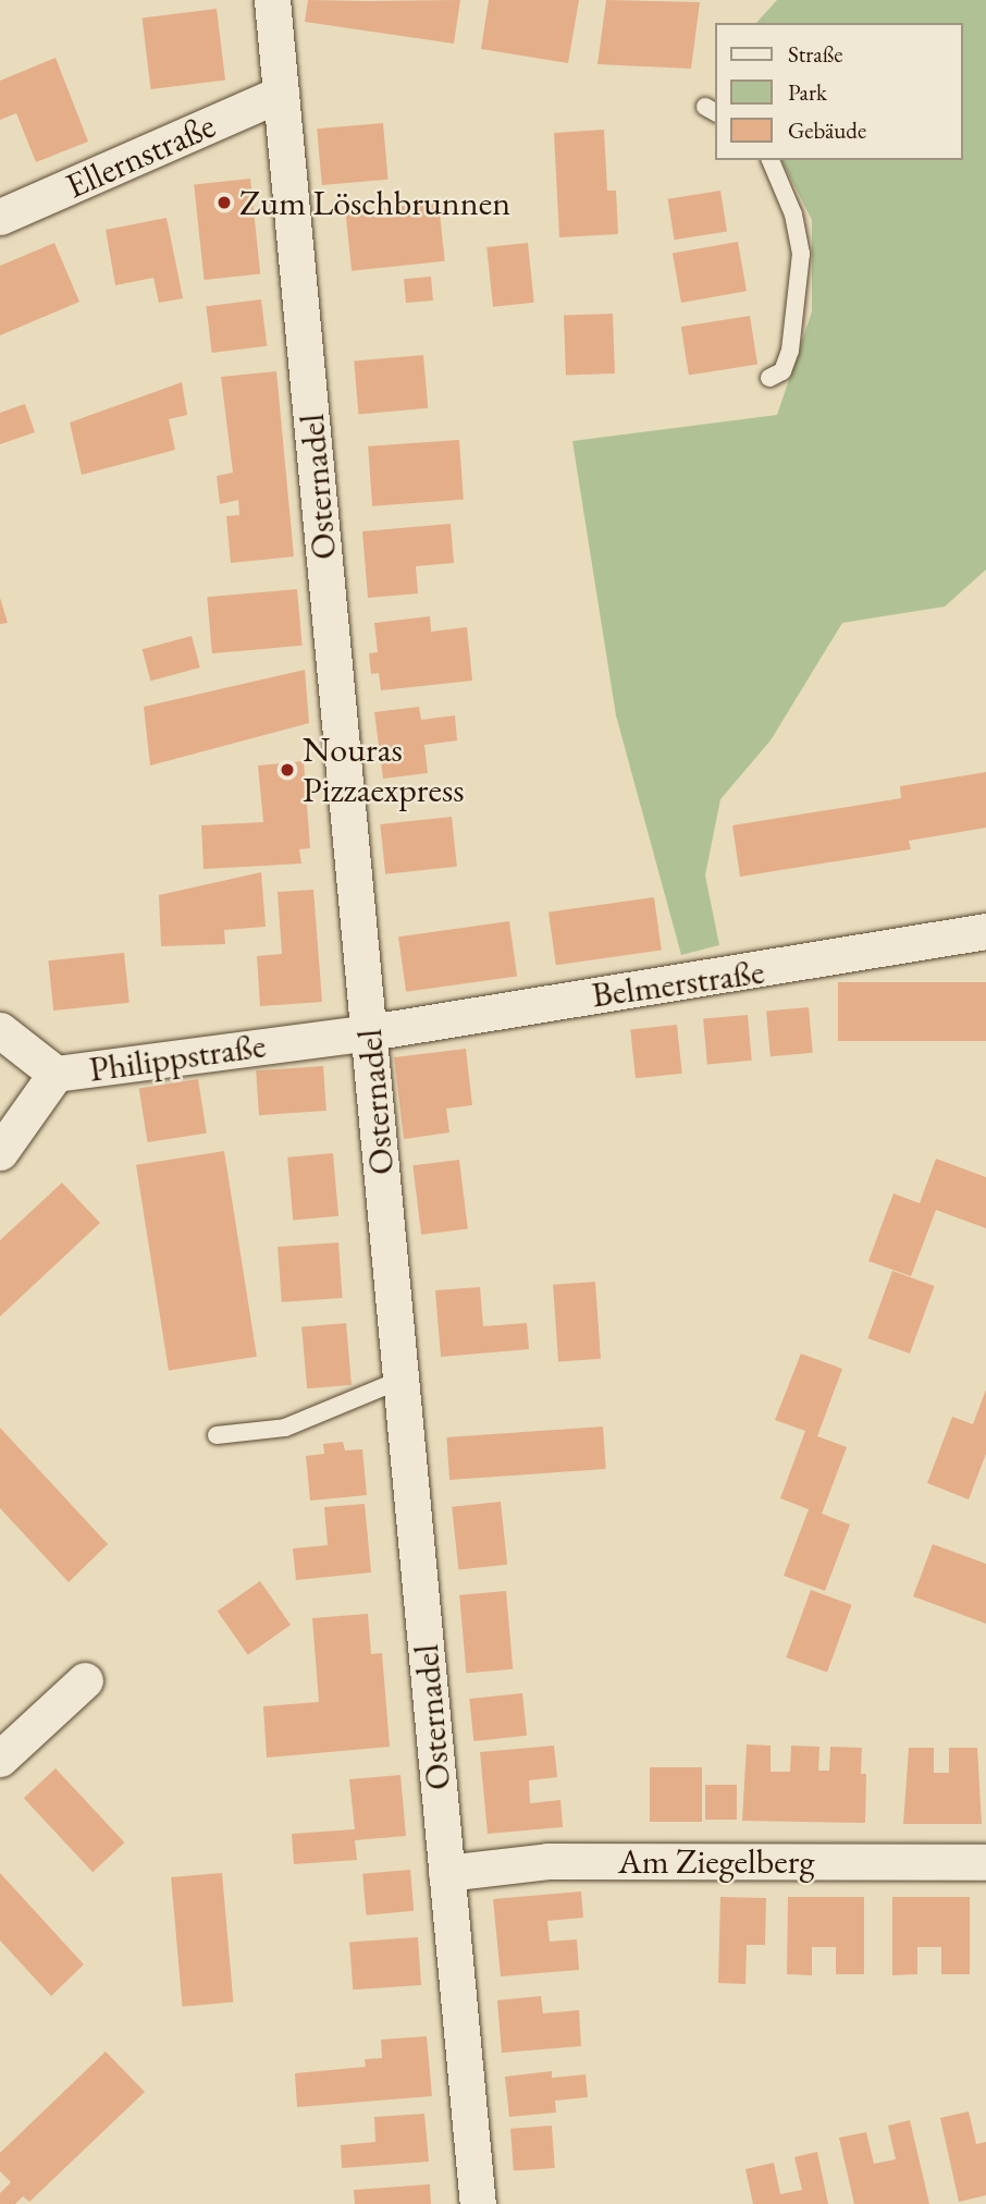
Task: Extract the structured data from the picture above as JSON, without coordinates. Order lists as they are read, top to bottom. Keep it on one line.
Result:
{"streets":{"street":["Ellernstraße","Osternadel","Belmerstraße","Philippstraße","Am Ziegelberg"]},"crossings":[["Ellernstraße","Osternadel"],["Osternadel","Belmerstraße"],["Osternadel","Philippstraße"],["Osternadel","Am Ziegelberg"],["Belmerstraße","Philippstraße"]],"places":["Zum Löschbrunnen","Nouras Pizzaexpress"],"legend":["Straße","Park","Gebäude"]}
